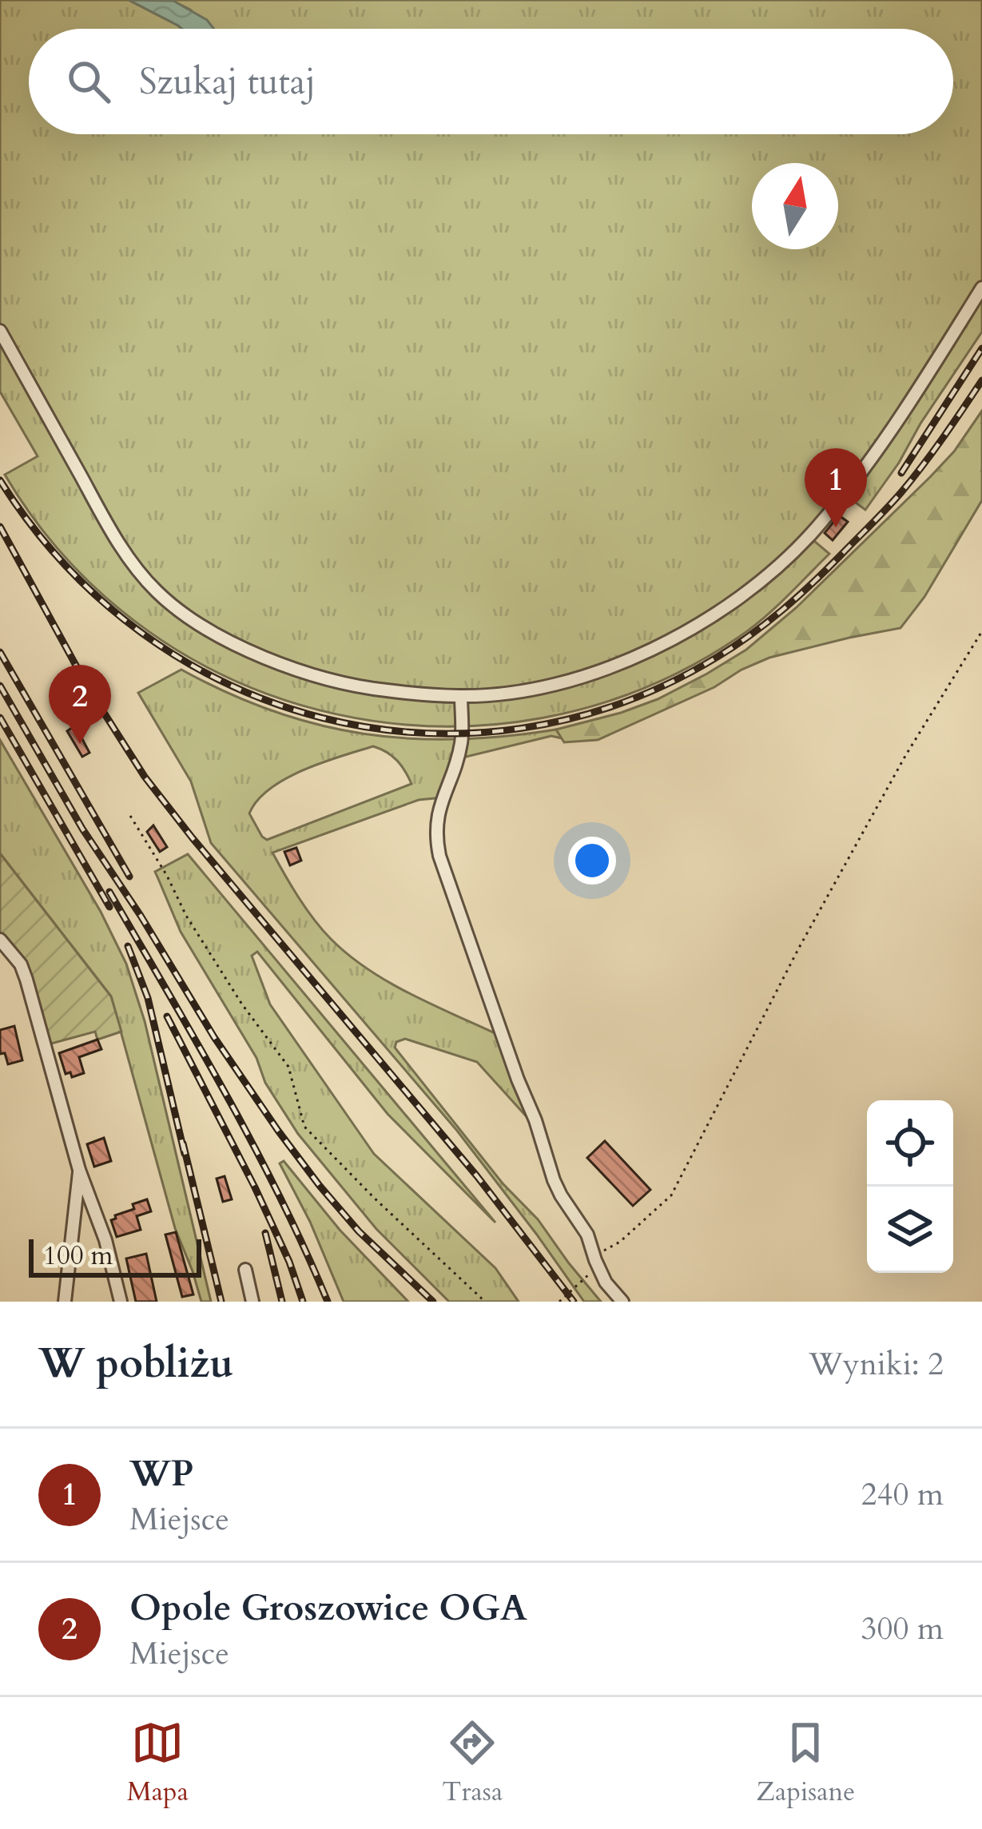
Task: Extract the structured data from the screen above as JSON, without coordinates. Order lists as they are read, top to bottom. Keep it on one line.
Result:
{"scale_bar":"100 m","north":"top","page":{"search":"Szukaj tutaj","pins":["1","2"],"scale":"100 m","heading":["W pobliżu","Wyniki: 2"],"list":[{"mark":"1","name":"WP","note":"Miejsce","value":"240 m"},{"mark":"2","name":"Opole Groszowice OGA","note":"Miejsce","value":"300 m"}],"nav":["Mapa","Trasa","Zapisane"]}}
